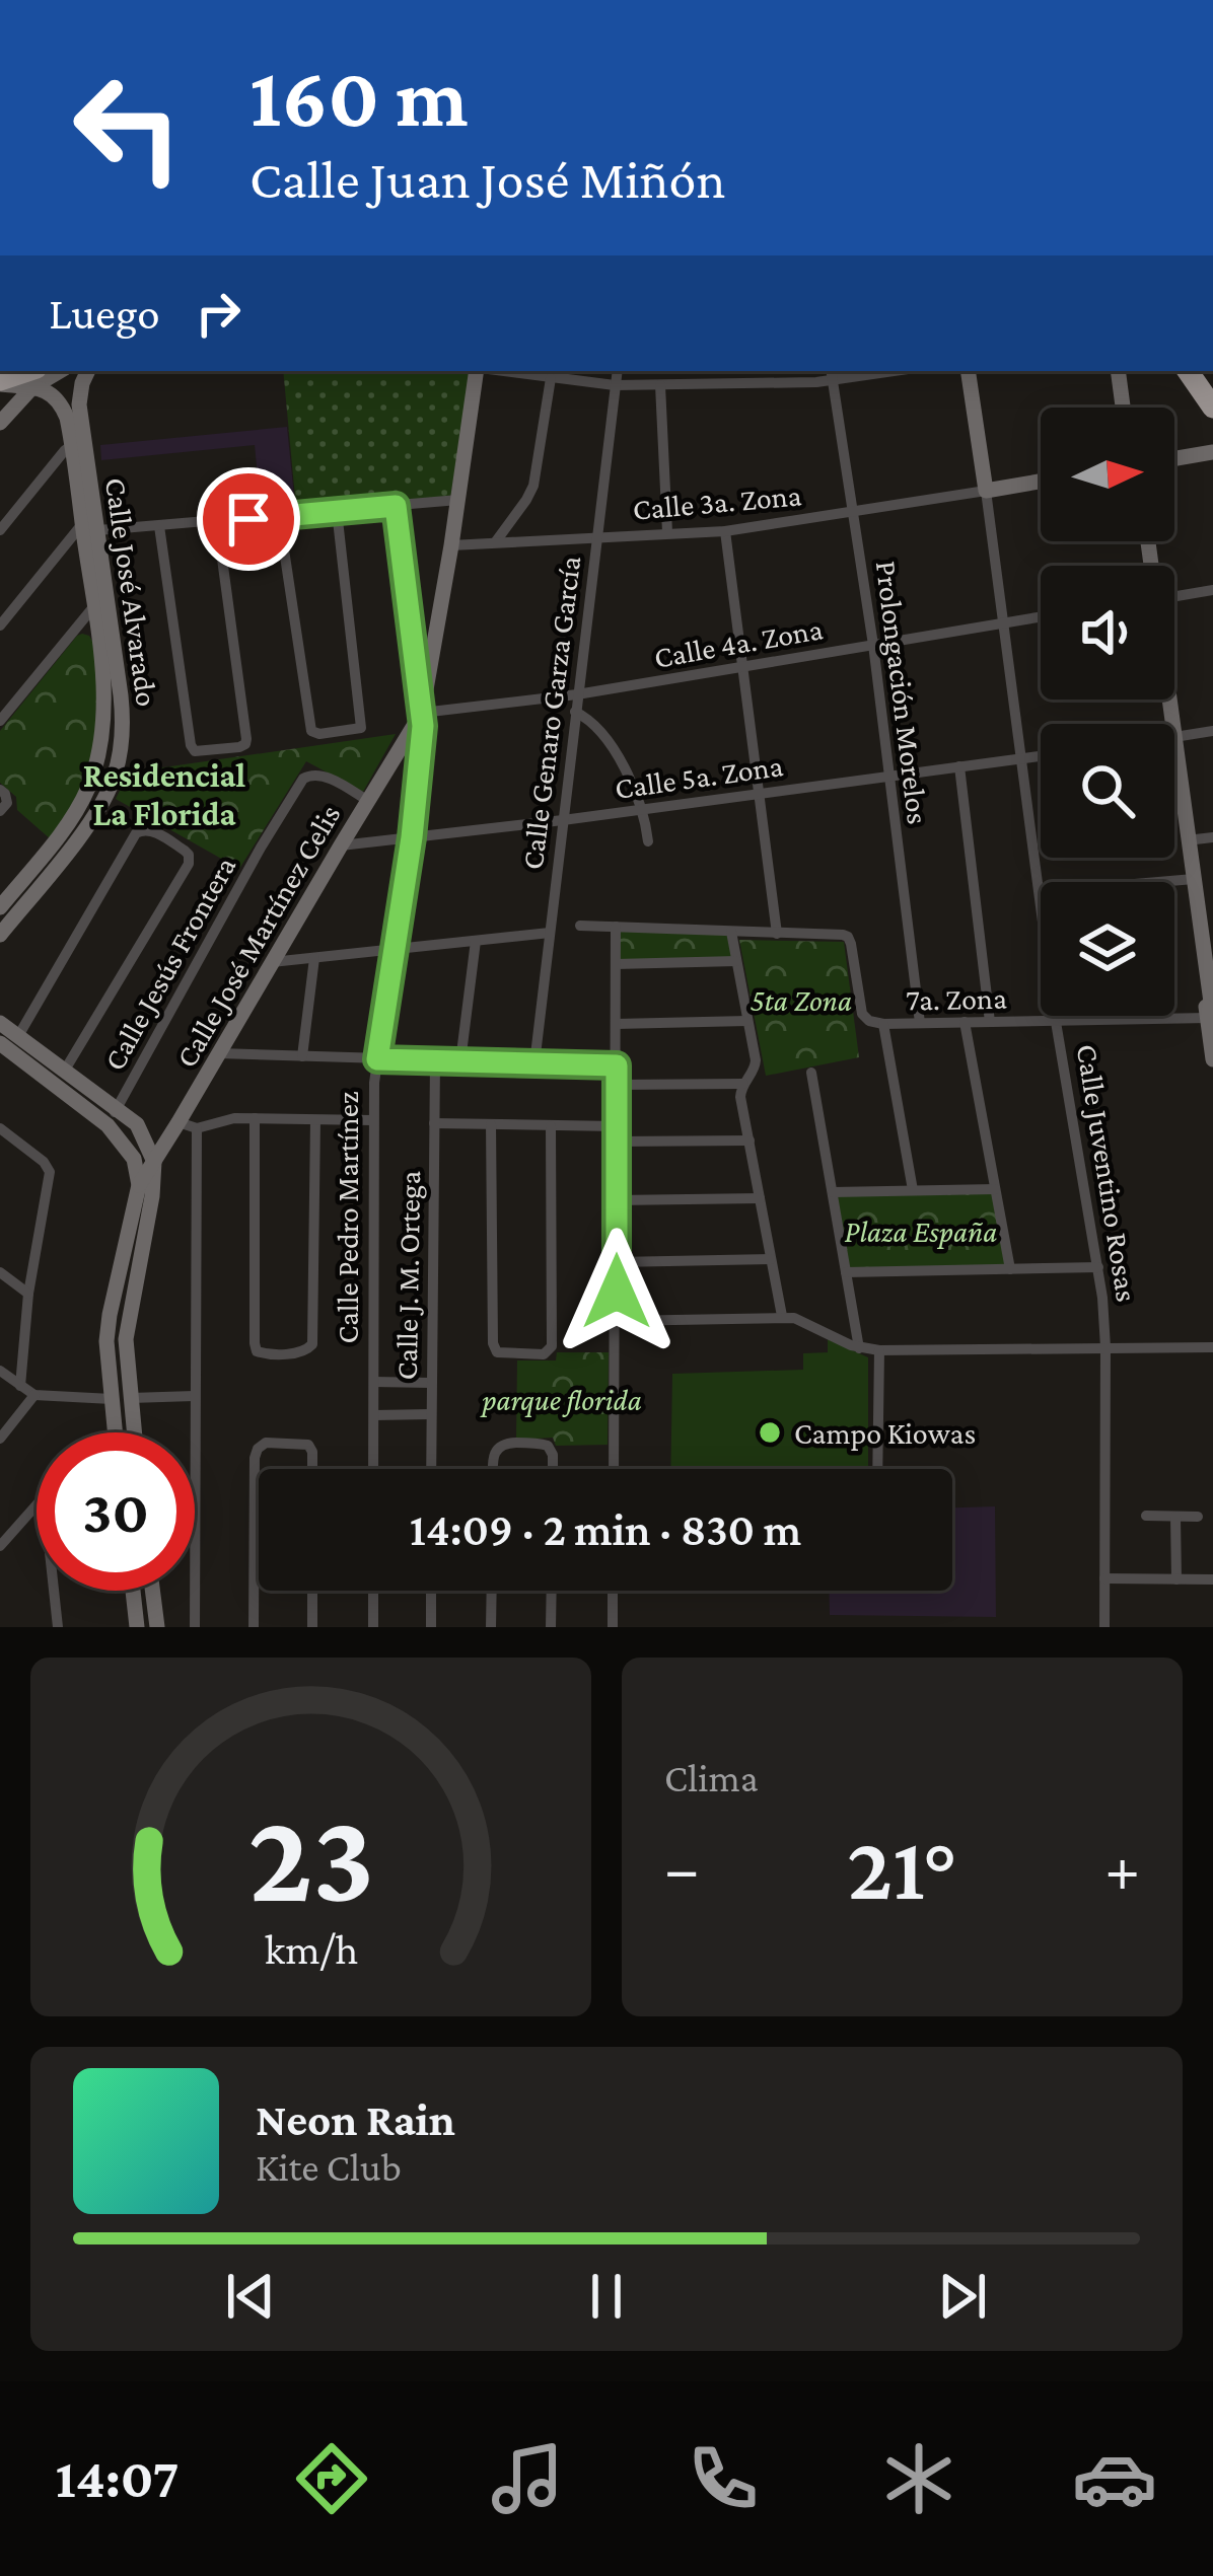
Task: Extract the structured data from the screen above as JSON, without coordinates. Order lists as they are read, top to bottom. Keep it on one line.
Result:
{"streets":{"street":["Calle 3a. Zona","Calle José Alvarado","Calle 4a. Zona","Prolongación Morelos","Calle Genaro Garza García","Calle 5a. Zona","Calle José Martínez Celis","Calle Jesús Frontera","7a. Zona","Calle Juventino Rosas","Calle Pedro Martínez","Calle J. M. Ortega"]},"crossings":[["Calle 3a. Zona","Prolongación Morelos"],["Calle 3a. Zona","Calle Genaro Garza García"],["Calle 3a. Zona","Calle Juventino Rosas"],["Calle 3a. Zona","Calle Pedro Martínez"],["Calle 4a. Zona","Prolongación Morelos"],["Calle 4a. Zona","Calle Genaro Garza García"],["Calle 4a. Zona","Calle José Martínez Celis"],["Calle 4a. Zona","Calle Juventino Rosas"],["Calle 4a. Zona","Calle Pedro Martínez"],["Prolongación Morelos","Calle 5a. Zona"],["Prolongación Morelos","7a. Zona"],["Calle Genaro Garza García","Calle 5a. Zona"],["Calle 5a. Zona","Calle José Martínez Celis"],["Calle 5a. Zona","Calle Juventino Rosas"],["Calle 5a. Zona","Calle Pedro Martínez"],["Calle José Martínez Celis","Calle Jesús Frontera"],["Calle José Martínez Celis","Calle Pedro Martínez"],["7a. Zona","Calle Juventino Rosas"]],"districts":["Residencial La Florida"],"parks":["5ta Zona","Plaza España","parque florida"],"places":["Campo Kiowas"],"north":"right","page":{"turn":["160 m","Calle Juan José Miñón"],"then":"Luego","limit":"30","trip":"14:09 · 2 min · 830 m","tile":"Clima","heat":["−","21°","+"],"song":["Neon Rain","Kite Club"],"tabs":"14:07","gauge":["23","km/h"]}}
